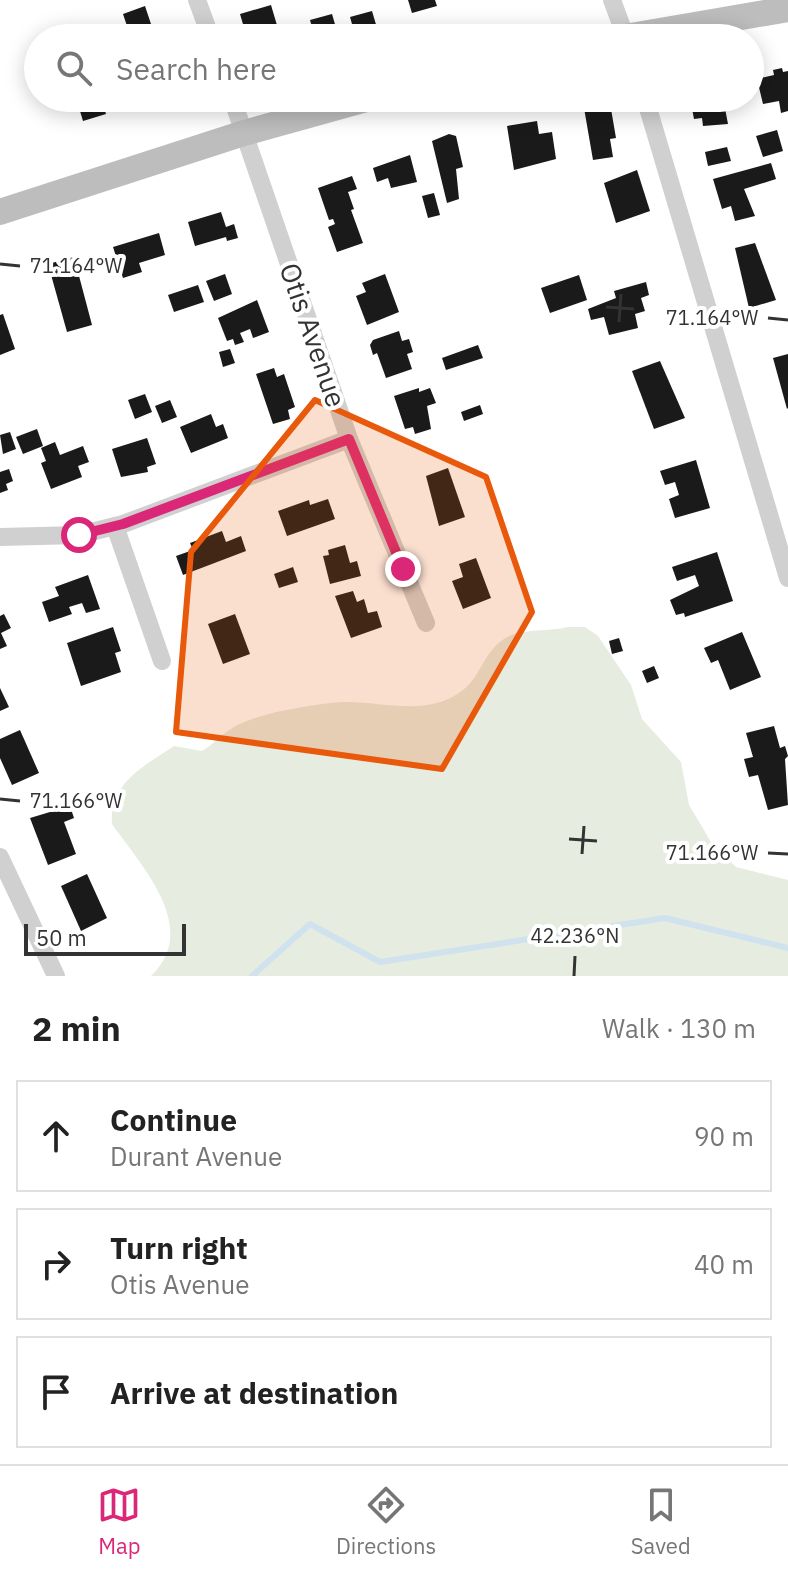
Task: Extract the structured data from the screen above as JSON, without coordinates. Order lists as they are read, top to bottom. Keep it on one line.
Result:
{"streets":{"street":["Otis Avenue"]},"scale_bar":"50 m","page":{"search":"Search here","scale":"50 m","heading":["2 min","Walk · 130 m"],"list":[["Continue","Durant Avenue","90 m"],["Turn right","Otis Avenue","40 m"],"Arrive at destination"],"nav":["Map","Directions","Saved"]},"coordinates":["71.164°W","71.166°W","42.236°N"]}
